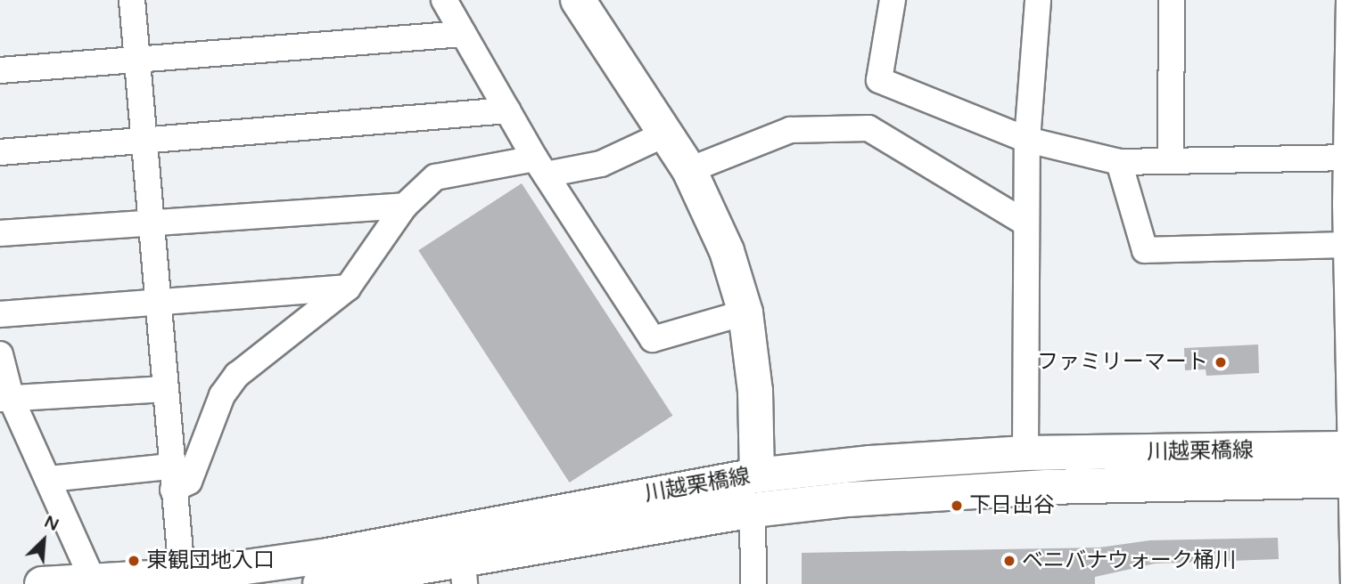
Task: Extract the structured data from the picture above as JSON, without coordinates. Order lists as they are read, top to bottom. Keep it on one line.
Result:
{"streets":{"main road":["川越栗橋線"]},"places":["ファミリーマート","下日出谷","東観団地入口","ベニバナウォーク桶川"],"north":"top right"}
